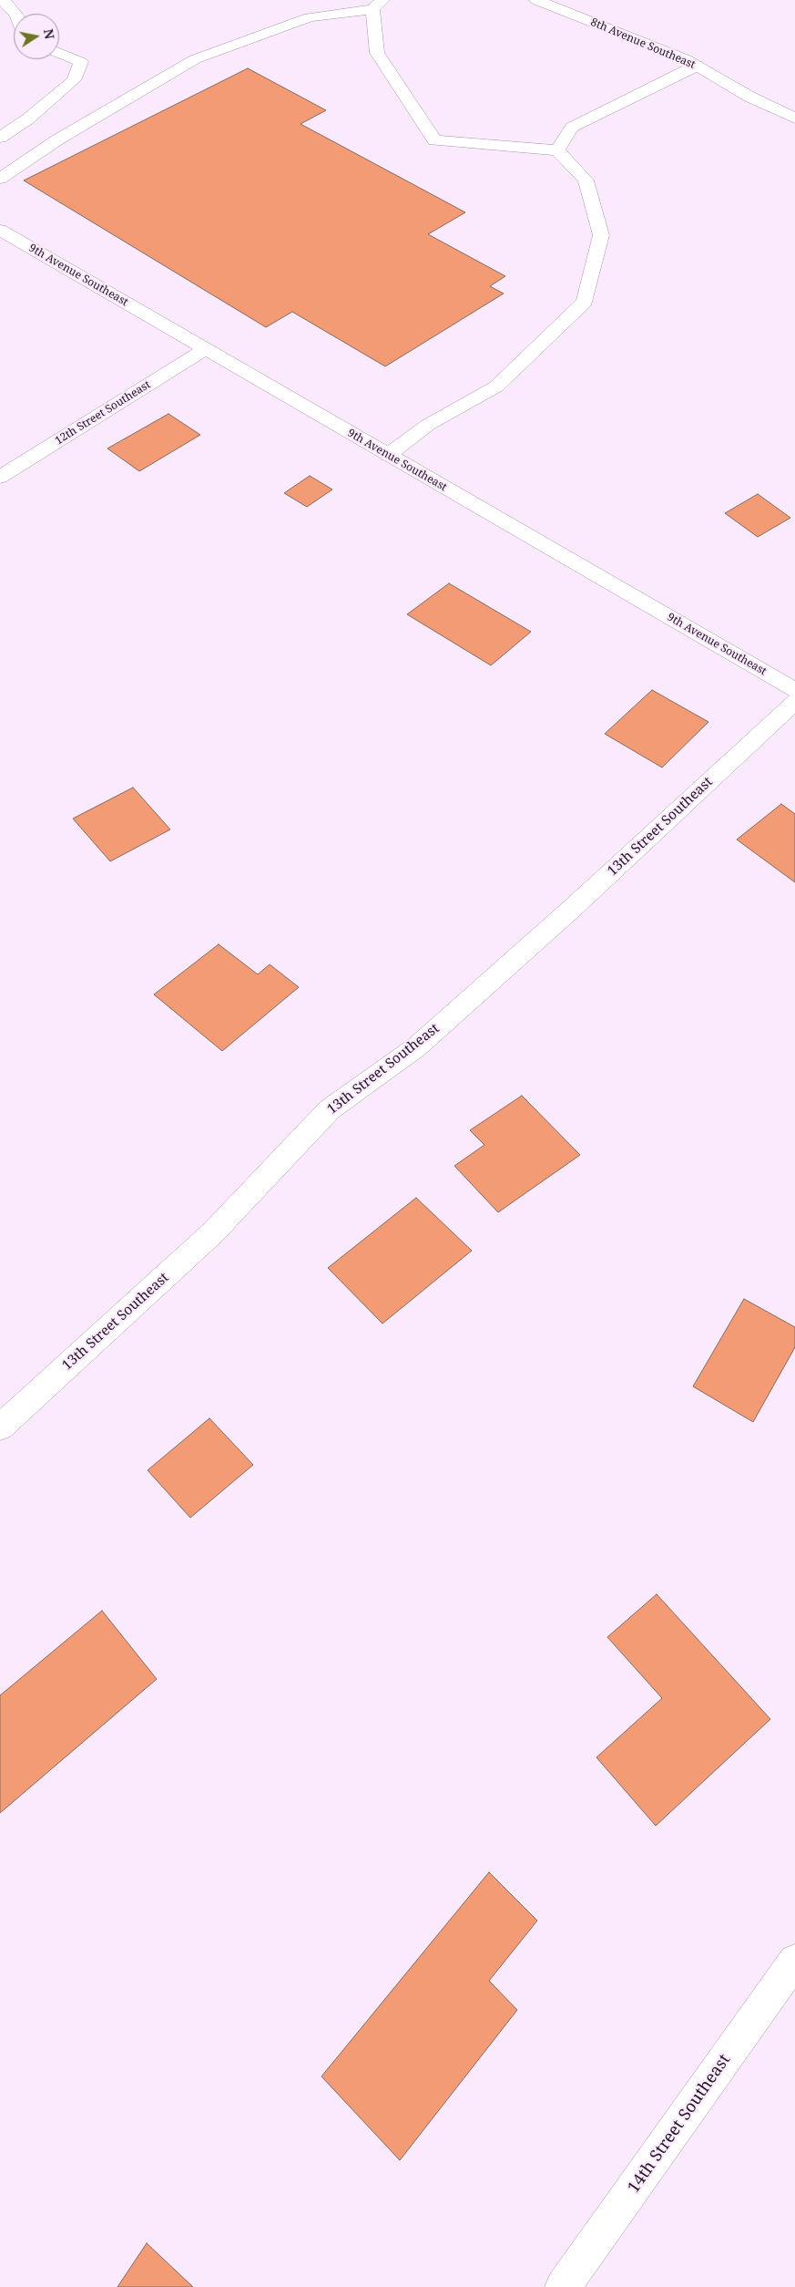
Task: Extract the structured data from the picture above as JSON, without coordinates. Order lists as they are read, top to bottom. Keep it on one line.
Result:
{"streets":{"street":["8th Avenue Southeast","9th Avenue Southeast","12th Street Southeast","13th Street Southeast","14th Street Southeast"]},"crossings":[["9th Avenue Southeast","12th Street Southeast"]],"north":"right"}
